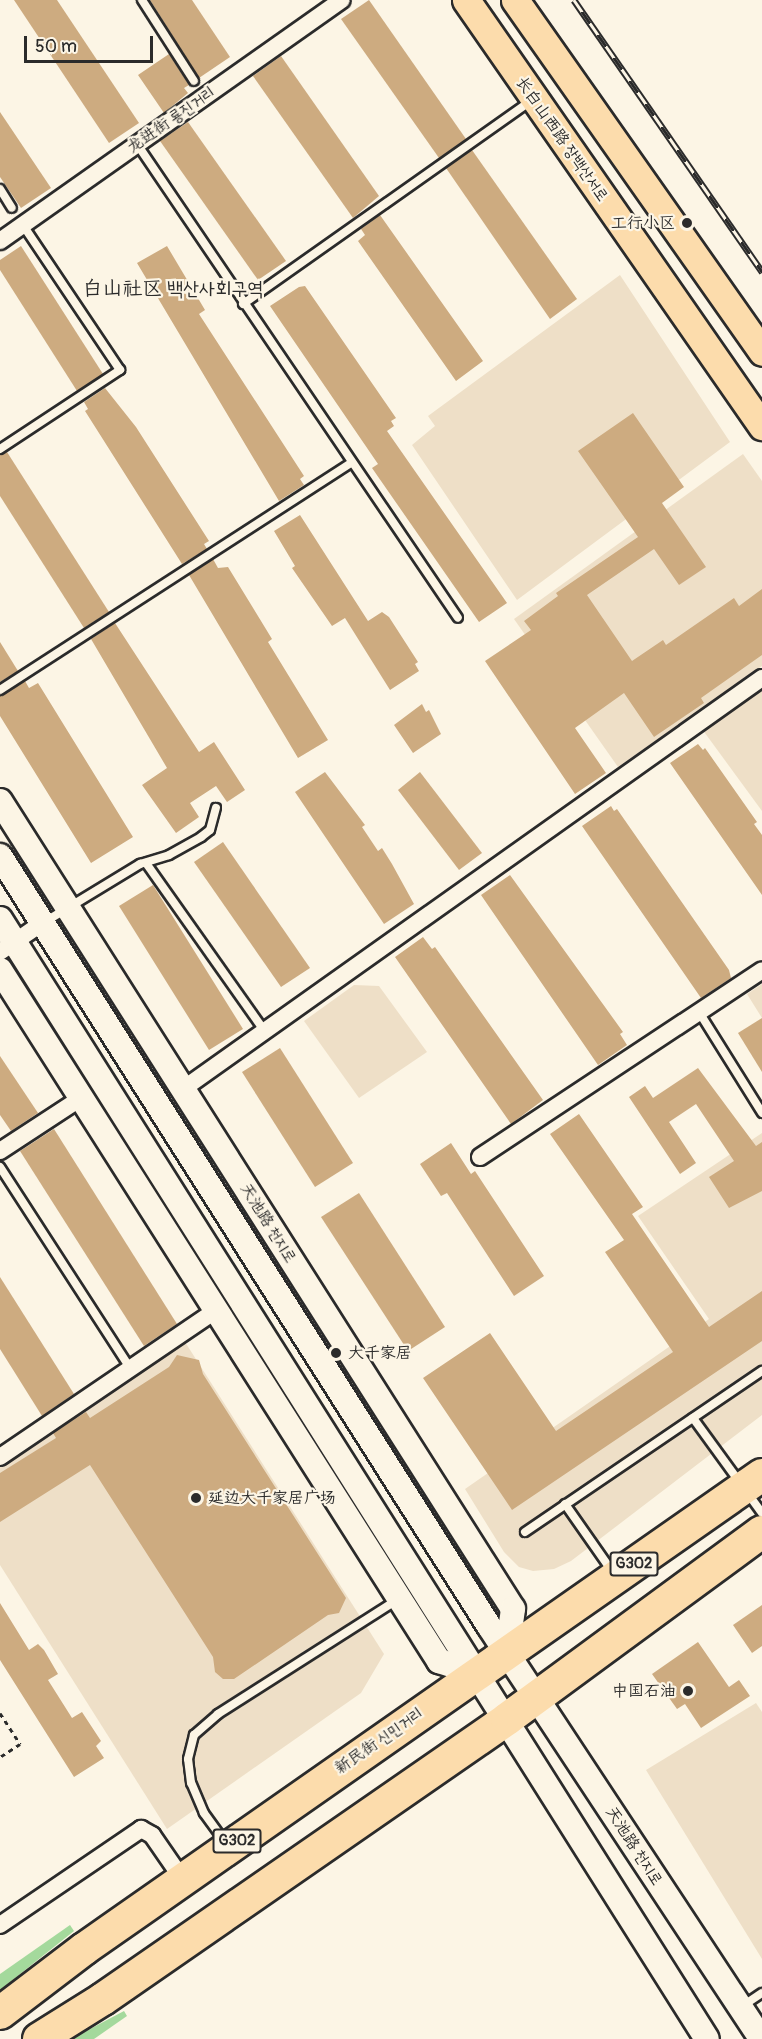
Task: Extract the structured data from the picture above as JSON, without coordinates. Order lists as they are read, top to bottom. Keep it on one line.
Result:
{"streets":{"highway":["G302","新民街 신민거리"],"main road":["长白山西路 장백산서로","天池路 천지로"],"street":["龙进街 룡진거리"]},"crossings":[["天池路 천지로","新民街 신민거리"]],"districts":["白山社区 백산사회구역"],"places":["工行小区","大千家居","延边大千家居广场","中国石油"],"scale_bar":"50 m"}
